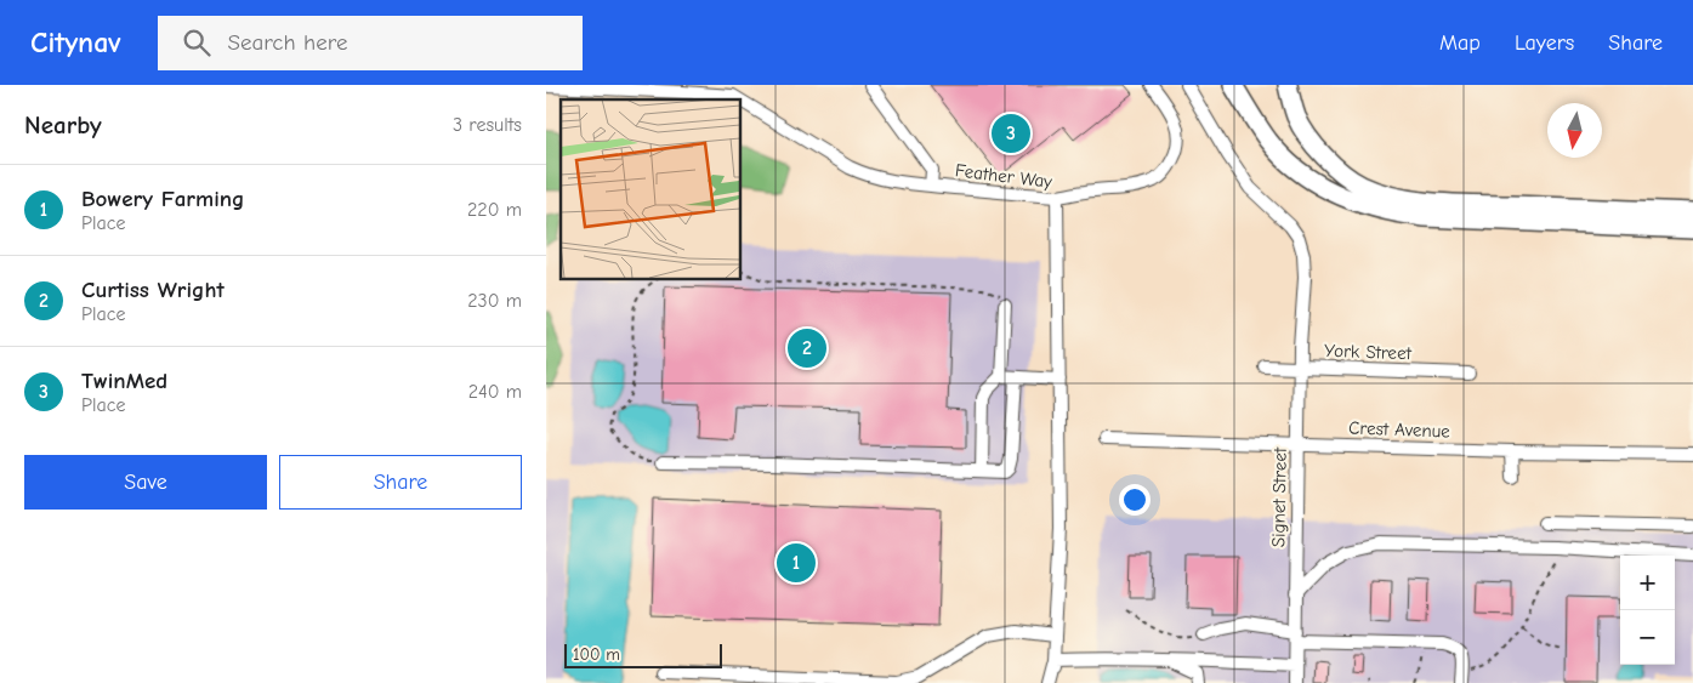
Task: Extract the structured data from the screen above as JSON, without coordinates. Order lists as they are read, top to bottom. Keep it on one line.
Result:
{"streets":{"street":["Feather Way","York Street","Crest Avenue","Signet Street"]},"crossings":[["York Street","Signet Street"],["Crest Avenue","Signet Street"]],"scale_bar":"100 m","north":"bottom","page":{"header":"Citynav","search":"Search here","nav":["Map","Layers","Share"],"heading":["Nearby","3 results"],"pins":["3","2","1"],"list":[{"mark":"1","name":"Bowery Farming","note":"Place","value":"220 m"},{"mark":"2","name":"Curtiss Wright","note":"Place","value":"230 m"},{"mark":"3","name":"TwinMed","note":"Place","value":"240 m"}],"buttons":["Save","Share"],"map_buttons":["+","−"],"scale":"100 m"}}
